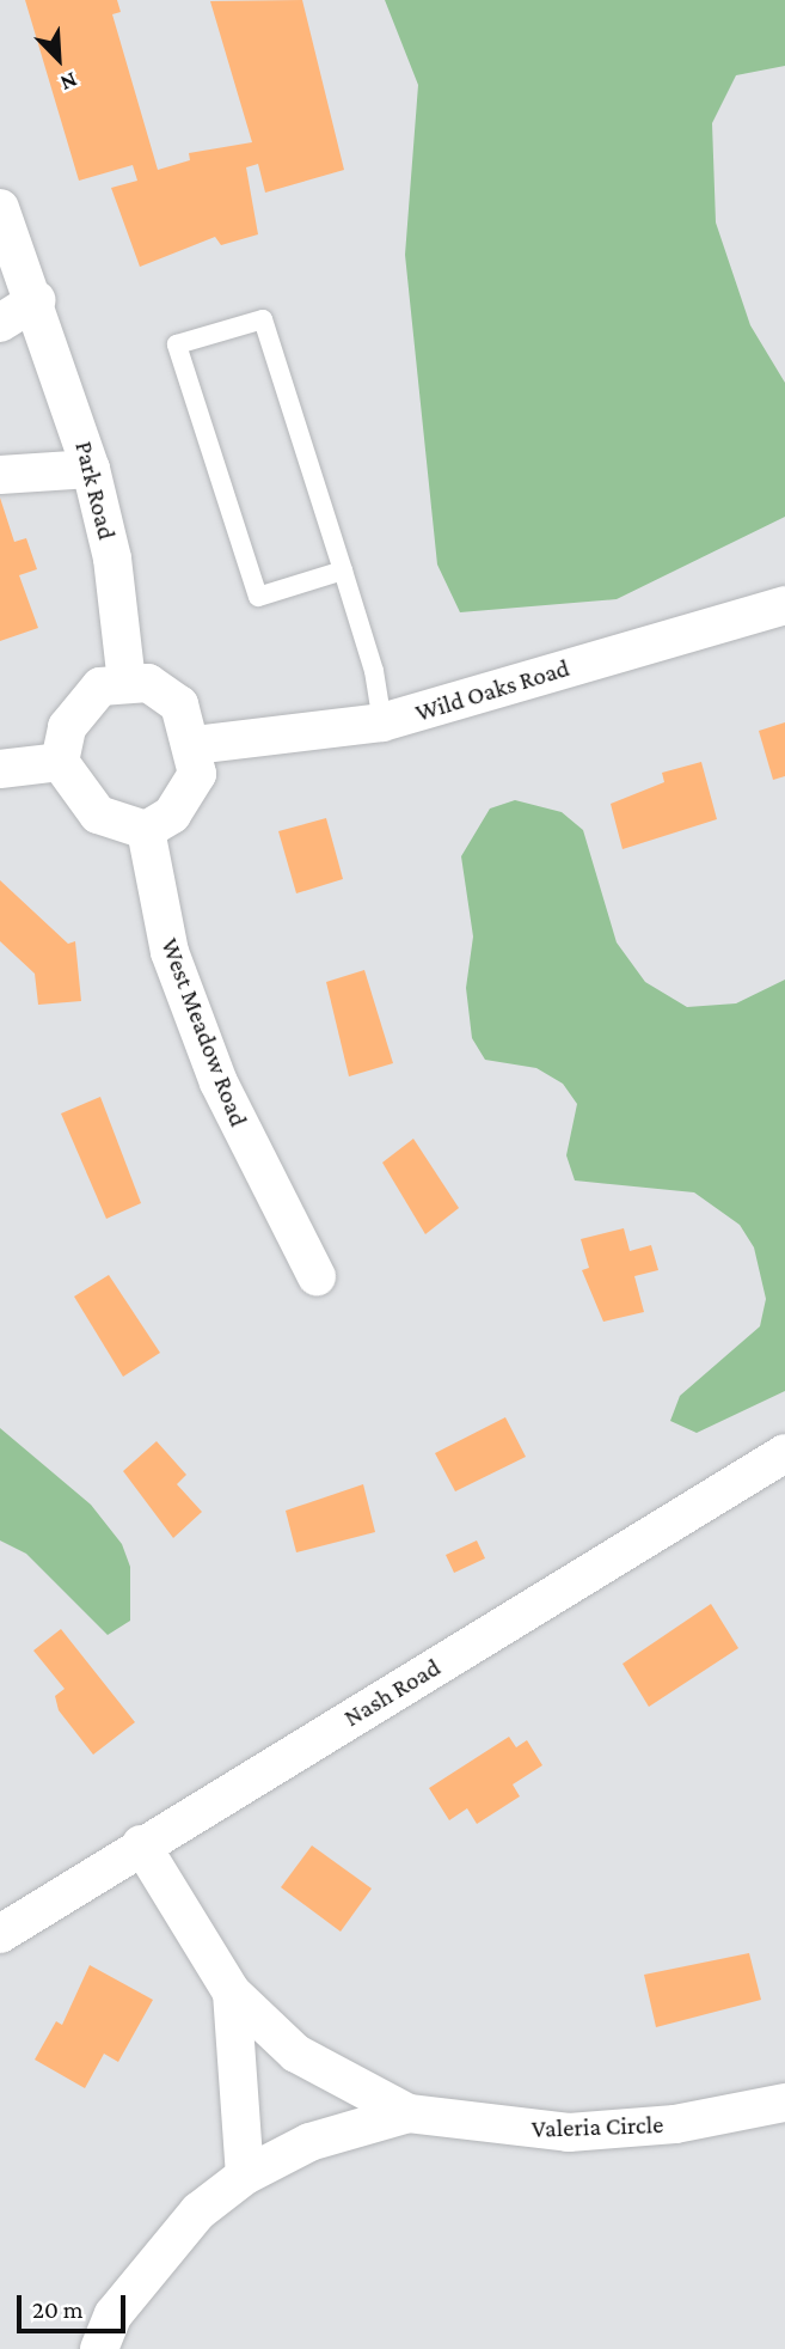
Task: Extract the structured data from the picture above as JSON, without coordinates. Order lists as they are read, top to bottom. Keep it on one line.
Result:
{"streets":{"street":["Park Road","Wild Oaks Road","West Meadow Road","Nash Road","Valeria Circle"]},"crossings":[["Park Road","Wild Oaks Road"],["Park Road","West Meadow Road"],["Wild Oaks Road","West Meadow Road"],["Nash Road","Valeria Circle"]],"scale_bar":"20 m","north":"bottom right"}
